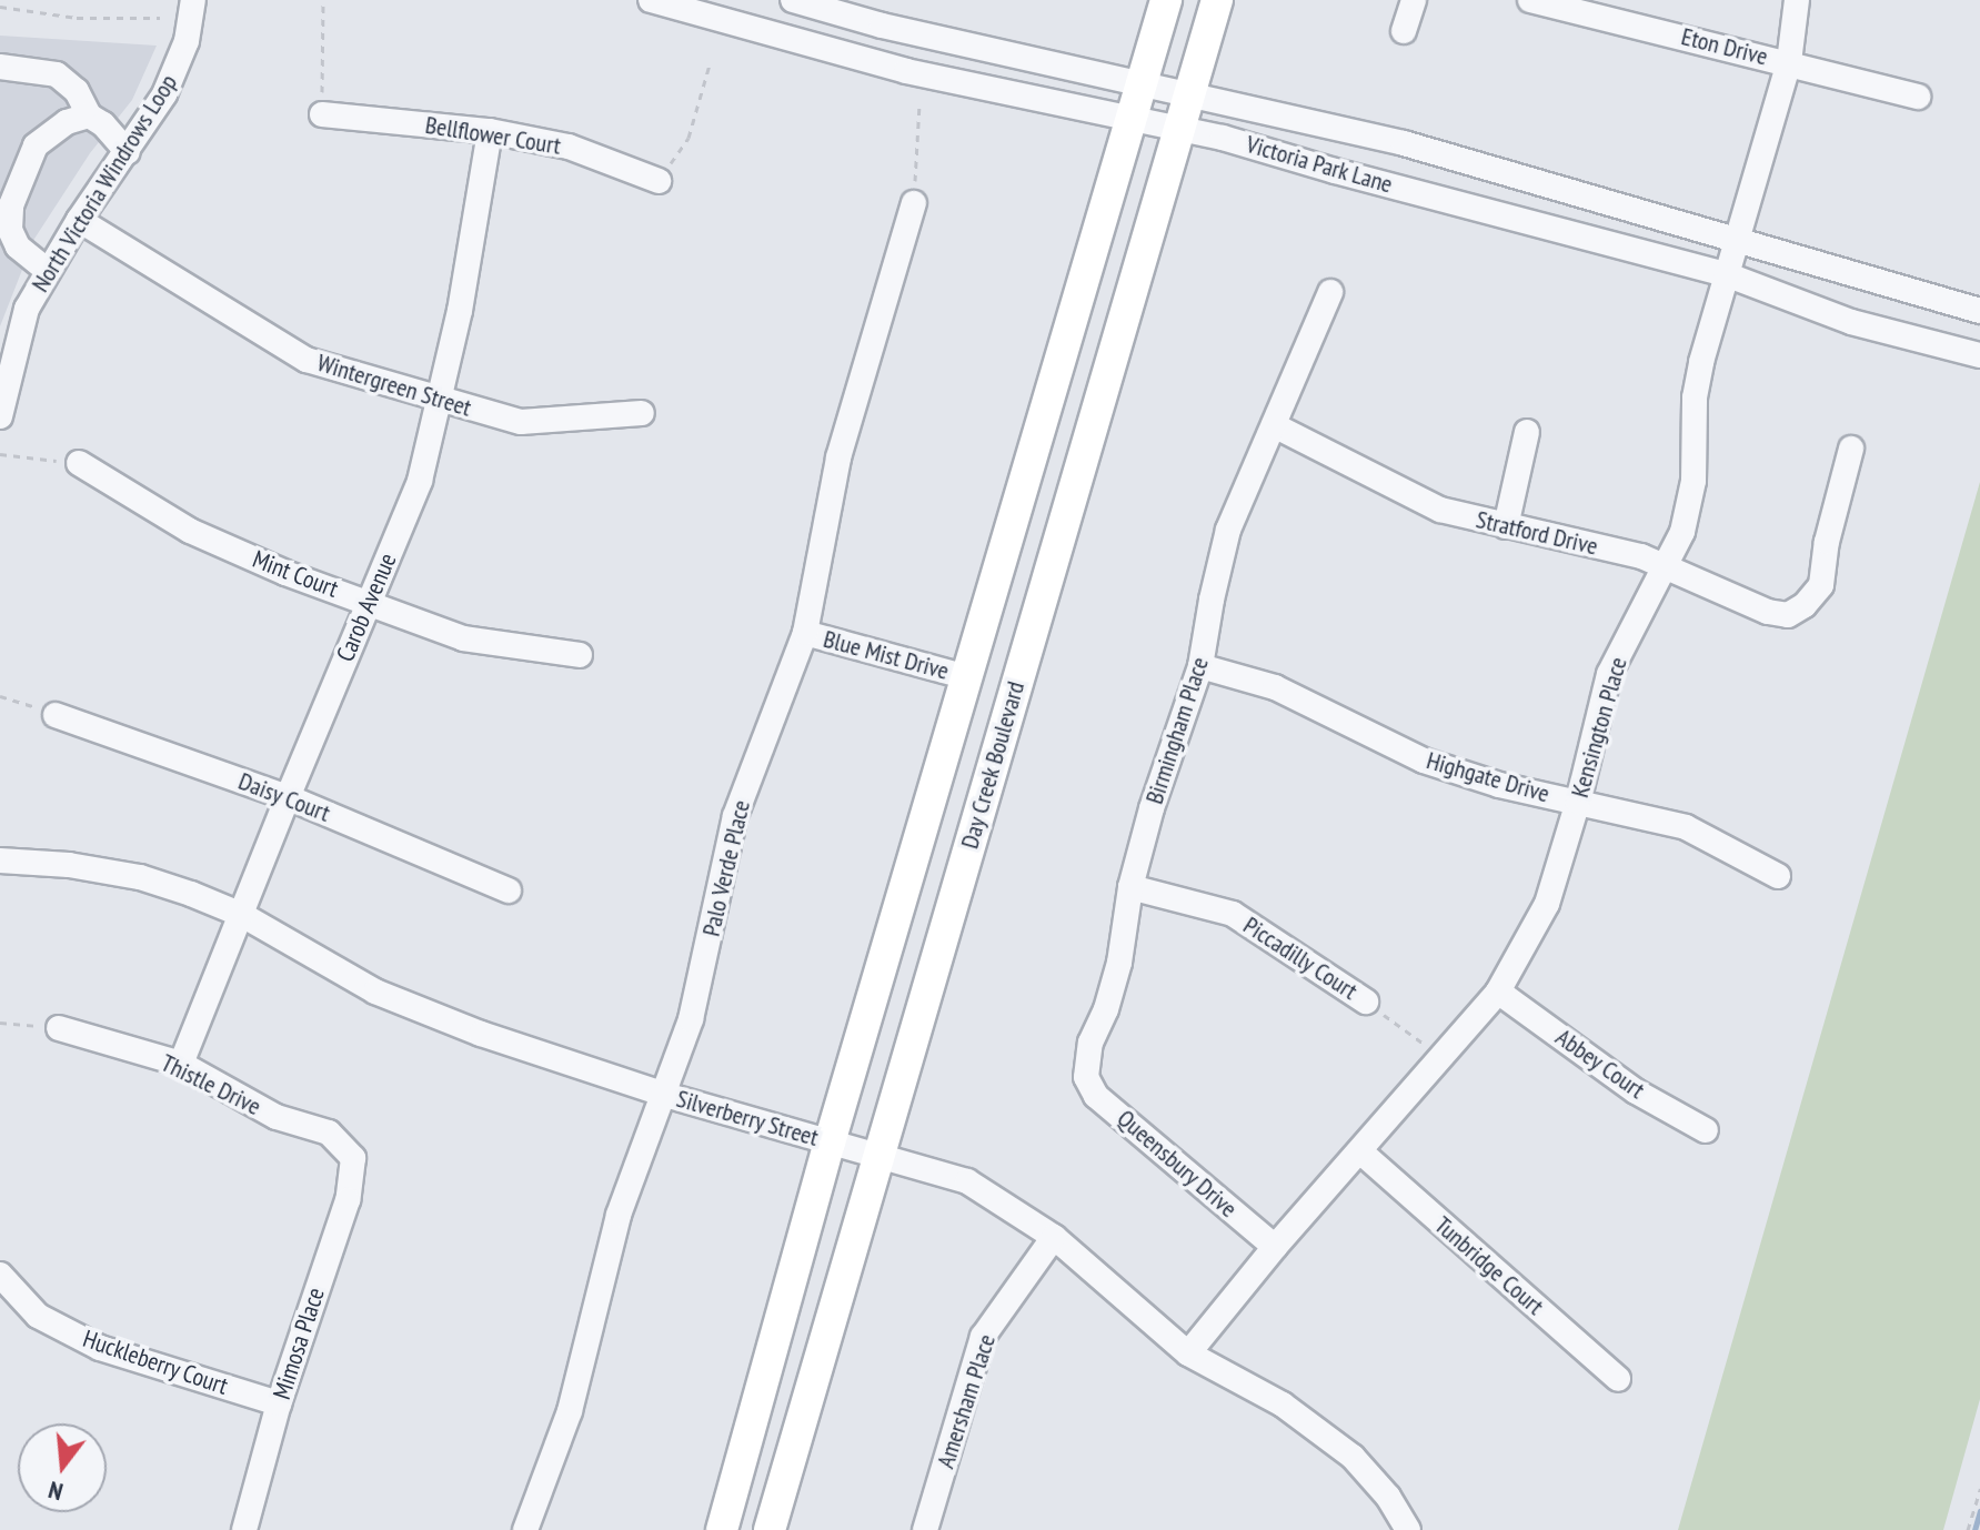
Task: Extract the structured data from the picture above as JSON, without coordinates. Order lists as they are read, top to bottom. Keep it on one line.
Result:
{"streets":{"main road":["Day Creek Boulevard"],"street":["Eton Drive","Bellflower Court","Victoria Park Lane","North Victoria Windrows Loop","Wintergreen Street","Stratford Drive","Mint Court","Carob Avenue","Blue Mist Drive","Kensington Place","Birmingham Place","Highgate Drive","Daisy Court","Palo Verde Place","Piccadilly Court","Abbey Court","Thistle Drive","Silverberry Street","Queensbury Drive","Tunbridge Court","Mimosa Place","Huckleberry Court","Amersham Place"]},"crossings":[["Eton Drive","Kensington Place"],["Bellflower Court","Carob Avenue"],["Victoria Park Lane","Kensington Place"],["Victoria Park Lane","Day Creek Boulevard"],["North Victoria Windrows Loop","Wintergreen Street"],["Wintergreen Street","Carob Avenue"],["Stratford Drive","Kensington Place"],["Stratford Drive","Birmingham Place"],["Mint Court","Carob Avenue"],["Carob Avenue","Daisy Court"],["Carob Avenue","Thistle Drive"],["Carob Avenue","Silverberry Street"],["Blue Mist Drive","Day Creek Boulevard"],["Blue Mist Drive","Palo Verde Place"],["Kensington Place","Highgate Drive"],["Kensington Place","Abbey Court"],["Kensington Place","Silverberry Street"],["Kensington Place","Queensbury Drive"],["Kensington Place","Tunbridge Court"],["Birmingham Place","Highgate Drive"],["Birmingham Place","Piccadilly Court"],["Birmingham Place","Queensbury Drive"],["Day Creek Boulevard","Silverberry Street"],["Palo Verde Place","Silverberry Street"],["Thistle Drive","Mimosa Place"],["Silverberry Street","Amersham Place"],["Mimosa Place","Huckleberry Court"]],"north":"bottom"}
